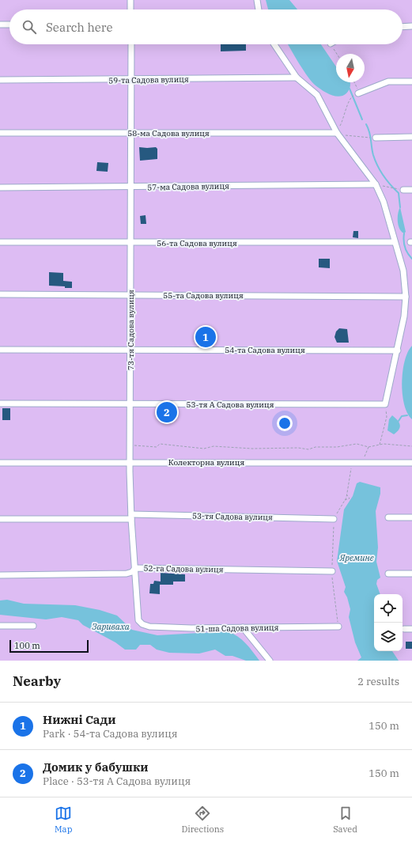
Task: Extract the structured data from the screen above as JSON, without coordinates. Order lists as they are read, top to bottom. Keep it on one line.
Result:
{"streets":{"street":["59-та Садова вулиця","58-ма Садова вулиця","57-ма Садова вулиця","56-та Садова вулиця","55-та Садова вулиця","73-тя Садова вулиця","54-та Садова вулиця","53-тя А Садова вулиця","Колекторна вулиця","53-тя Садова вулиця","52-га Садова вулиця","51-ша Садова вулиця"]},"crossings":[["59-та Садова вулиця","73-тя Садова вулиця"],["58-ма Садова вулиця","73-тя Садова вулиця"],["57-ма Садова вулиця","73-тя Садова вулиця"],["56-та Садова вулиця","73-тя Садова вулиця"],["55-та Садова вулиця","73-тя Садова вулиця"],["73-тя Садова вулиця","54-та Садова вулиця"],["73-тя Садова вулиця","53-тя А Садова вулиця"],["73-тя Садова вулиця","Колекторна вулиця"],["73-тя Садова вулиця","53-тя Садова вулиця"],["73-тя Садова вулиця","52-га Садова вулиця"],["73-тя Садова вулиця","51-ша Садова вулиця"]],"water":["Яремине","Зариваха"],"scale_bar":"100 m","north":"bottom","page":{"search":"Search here","pins":["1","2"],"scale":"100 m","heading":["Nearby","2 results"],"list":[{"mark":"1","name":"Нижні Сади","note":"Park · 54-та Садова вулиця","value":"150 m"},{"mark":"2","name":"Домик у бабушки","note":"Place · 53-тя А Садова вулиця","value":"150 m"}],"nav":["Map","Directions","Saved"]}}
